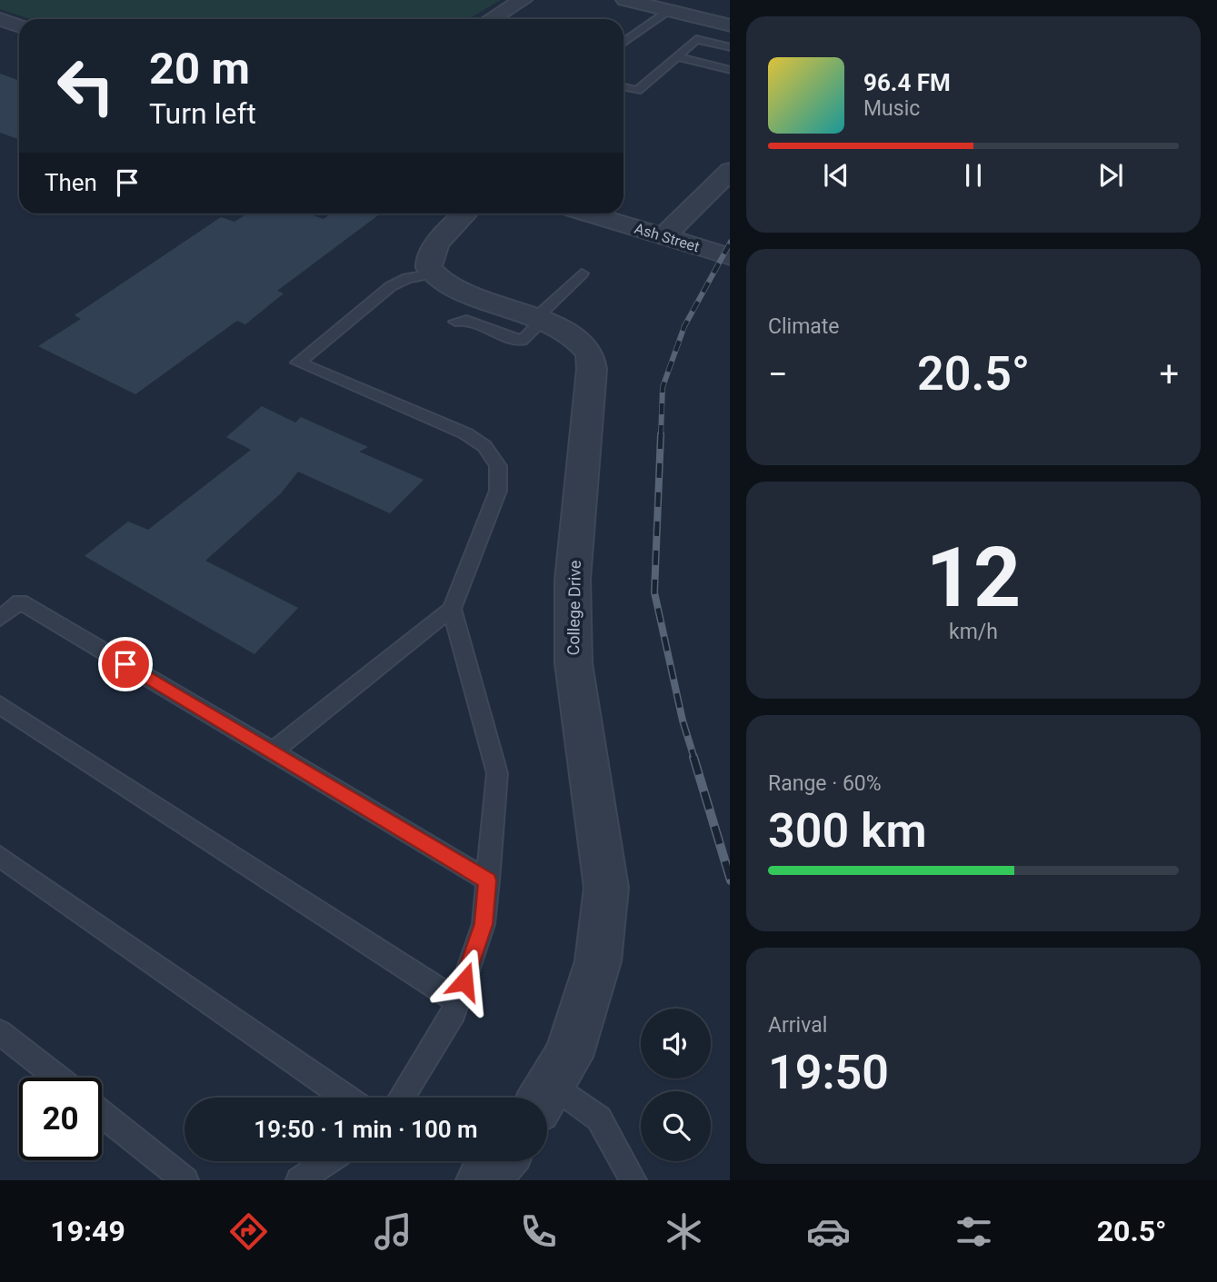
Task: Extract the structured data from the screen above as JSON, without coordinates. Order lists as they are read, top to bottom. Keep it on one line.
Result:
{"streets":{"street":["Ash Street","College Drive"]},"page":{"turn":["20 m","Turn left"],"song":["96.4 FM","Music"],"then":"Then","tile":["Climate",["12","km/h"],["Range · 60%","300 km"],["Arrival","19:50"]],"heat":["−","20.5°","+"],"limit":"20","trip":"19:50 · 1 min · 100 m","tabs":["19:49","20.5°"]}}
